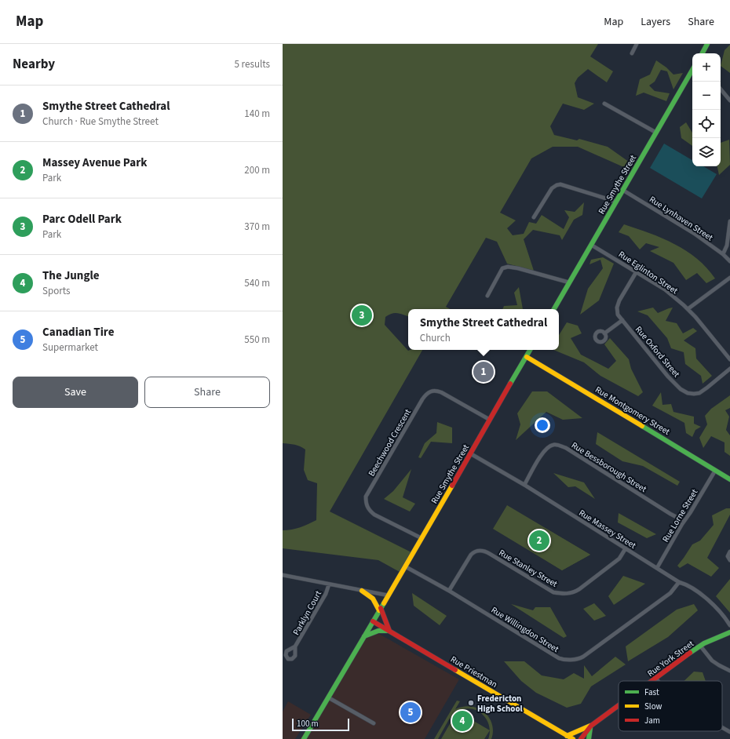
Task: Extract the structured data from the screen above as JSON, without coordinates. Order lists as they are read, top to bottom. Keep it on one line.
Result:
{"streets":{"main road":["Rue Smythe Street","Rue Montgomery Street","Rue York Street","Rue Priestman"],"street":["Rue Lynhaven Street","Rue Eglinton Street","Rue Oxford Street","Beechwood Crescent","Rue Bessborough Street","Rue Lorne Street","Rue Massey Street","Rue Stanley Street","Parklyn Court","Rue Willingdon Street"]},"crossings":[["Rue Smythe Street","Rue Lynhaven Street"],["Rue Smythe Street","Rue Eglinton Street"],["Rue Smythe Street","Rue Montgomery Street"],["Rue Smythe Street","Beechwood Crescent"],["Rue Smythe Street","Rue Massey Street"],["Rue Smythe Street","Rue Willingdon Street"],["Rue Smythe Street","Rue Priestman"],["Rue Eglinton Street","Rue Oxford Street"],["Rue Montgomery Street","Rue Lorne Street"],["Rue Bessborough Street","Rue Lorne Street"],["Rue Bessborough Street","Rue Massey Street"],["Rue Lorne Street","Rue Massey Street"],["Rue Massey Street","Rue Stanley Street"],["Rue Massey Street","Rue Willingdon Street"],["Rue Stanley Street","Rue Willingdon Street"]],"places":["Fredericton High School"],"legend":["Fast","Slow","Jam"],"scale_bar":"100 m","page":{"header":"Map","nav":["Map","Layers","Share"],"heading":["Nearby","5 results"],"map_buttons":["+","−"],"list":[{"mark":"1","name":"Smythe Street Cathedral","note":"Church · Rue Smythe Street","value":"140 m"},{"mark":"2","name":"Massey Avenue Park","note":"Park","value":"200 m"},{"mark":"3","name":"Parc Odell Park","note":"Park","value":"370 m"},{"mark":"4","name":"The Jungle","note":"Sports","value":"540 m"},{"mark":"5","name":"Canadian Tire","note":"Supermarket","value":"550 m"}],"pins":["3","1","2","5","4"],"popup":["Smythe Street Cathedral","Church"],"buttons":["Save","Share"],"scale":"100 m"}}
